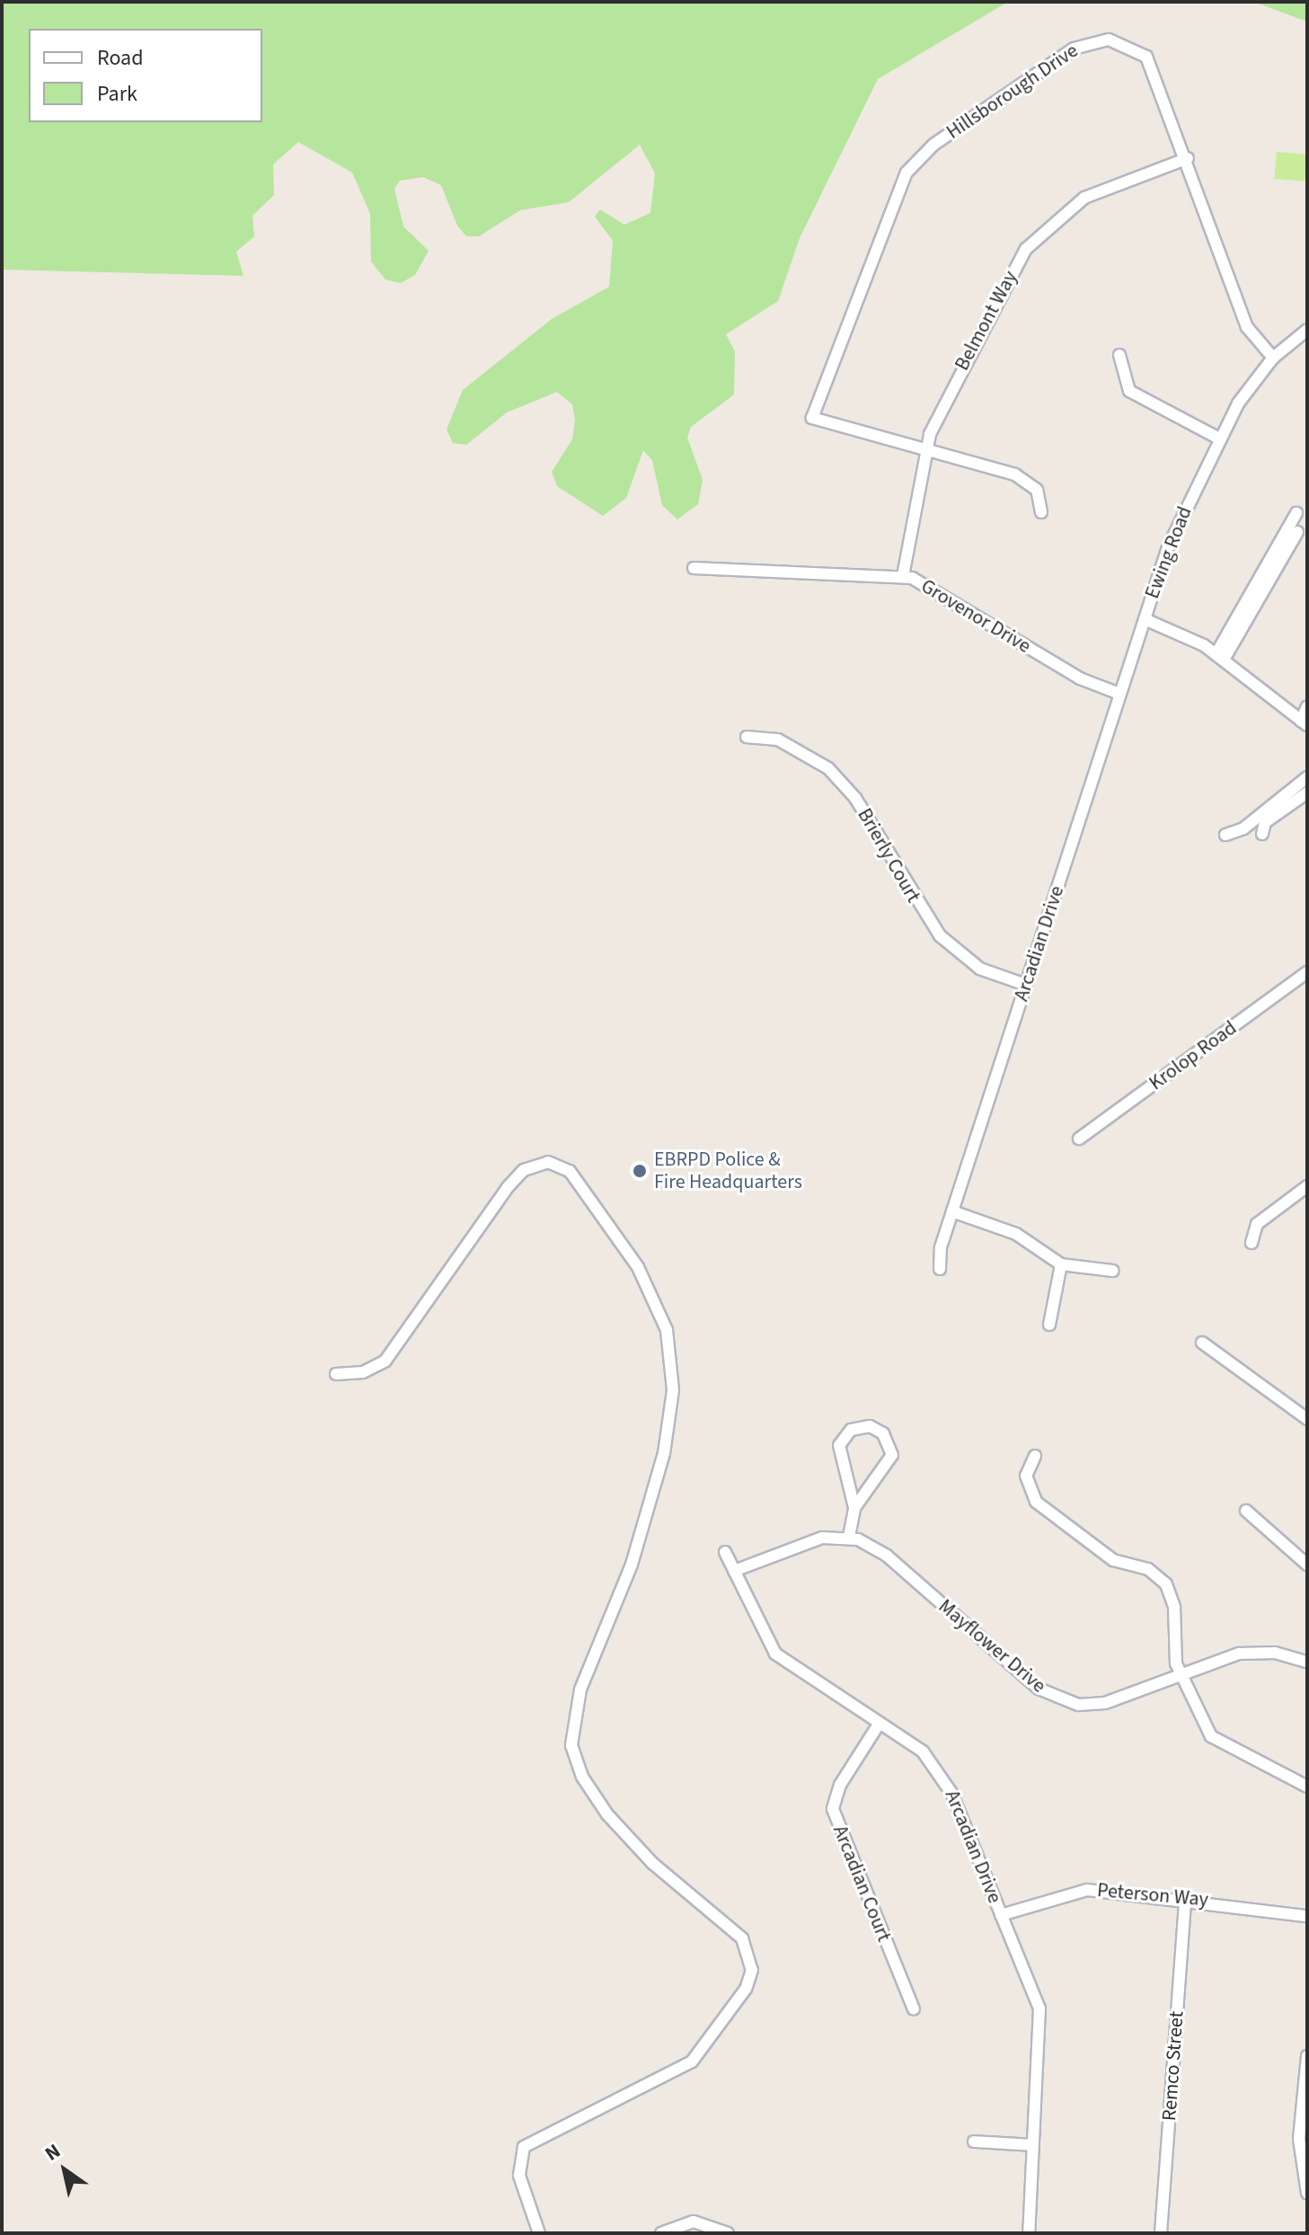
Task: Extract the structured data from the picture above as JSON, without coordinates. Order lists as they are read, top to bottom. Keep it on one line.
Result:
{"streets":{"street":["Hillsborough Drive","Belmont Way","Ewing Road","Grovenor Drive","Brierly Court","Arcadian Drive","Krolop Road","Mayflower Drive","Arcadian Court","Peterson Way","Remco Street"]},"crossings":[["Hillsborough Drive","Belmont Way"],["Hillsborough Drive","Ewing Road"],["Belmont Way","Grovenor Drive"],["Ewing Road","Arcadian Drive"],["Grovenor Drive","Arcadian Drive"],["Brierly Court","Arcadian Drive"],["Arcadian Drive","Arcadian Court"],["Arcadian Drive","Peterson Way"],["Peterson Way","Remco Street"]],"places":["EBRPD Police & Fire Headquarters"],"legend":["Road","Park"],"north":"top left"}
